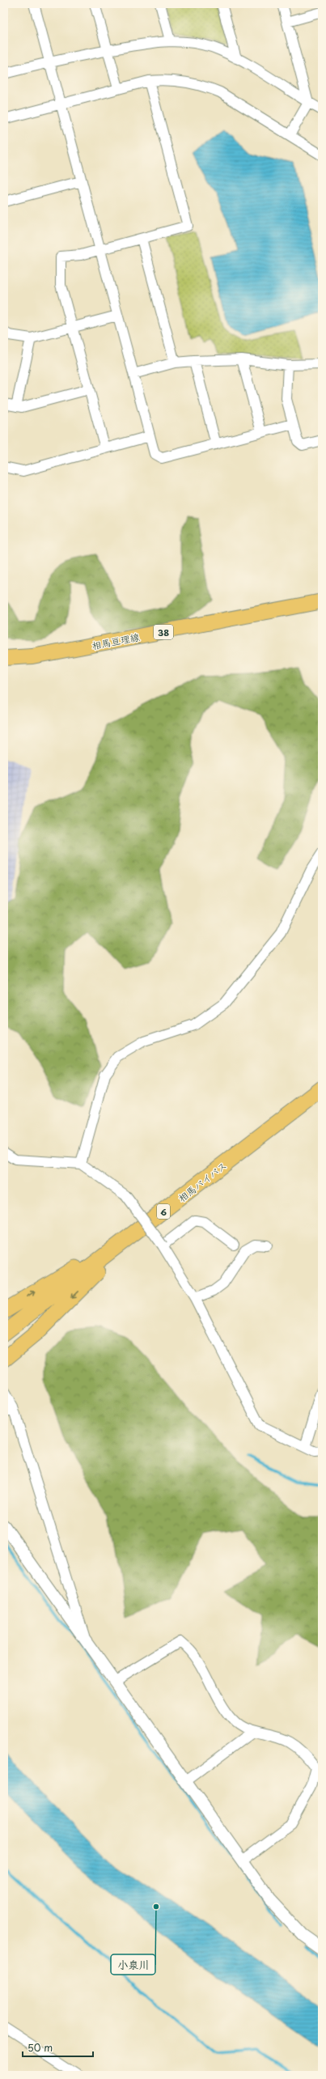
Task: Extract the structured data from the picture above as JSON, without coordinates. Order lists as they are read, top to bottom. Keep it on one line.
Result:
{"streets":{"highway":["相馬バイパス","6"],"main road":["38","相馬亘理線"]},"places":["小泉川"],"scale_bar":"50 m"}
